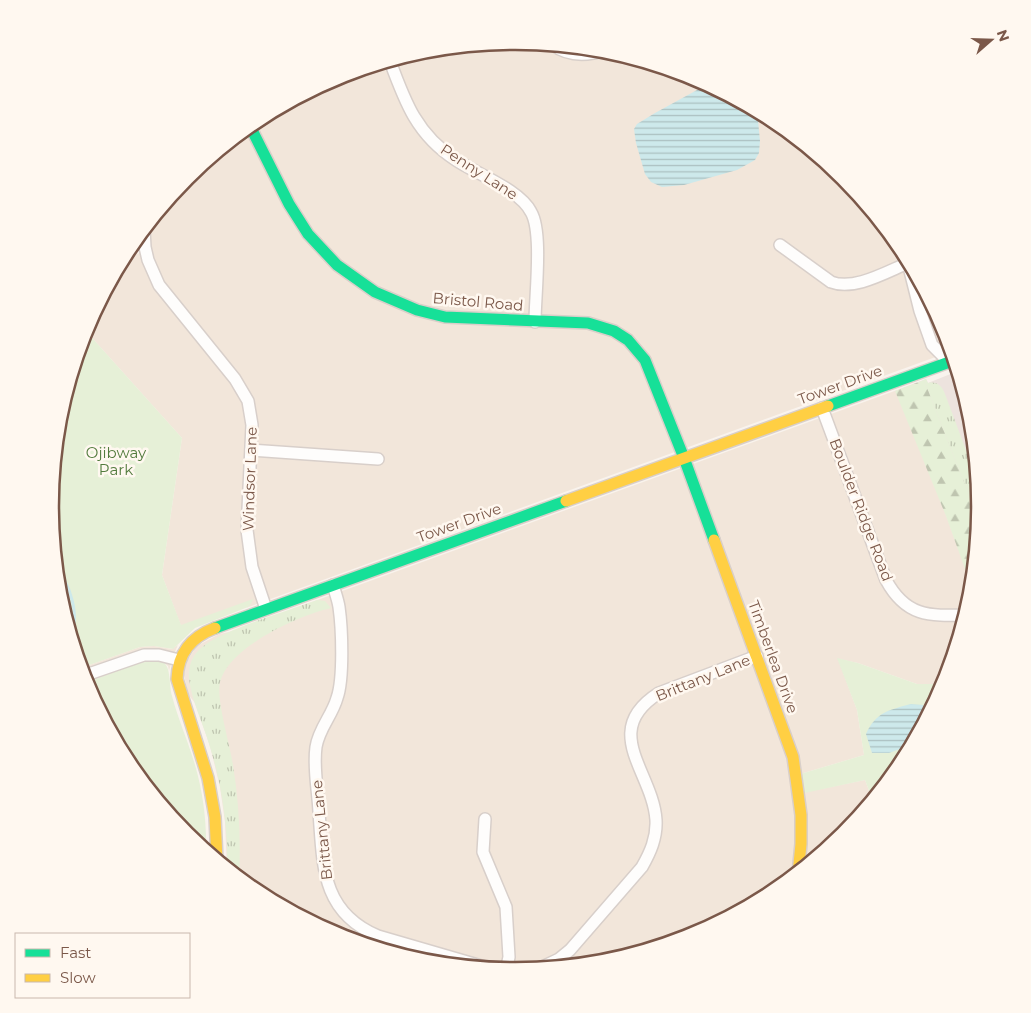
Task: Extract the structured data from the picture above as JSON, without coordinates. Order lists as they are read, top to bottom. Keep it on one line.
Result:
{"streets":{"street":["Penny Lane","Bristol Road","Tower Drive","Windsor Lane","Boulder Ridge Road","Timberlea Drive","Brittany Lane"]},"crossings":[["Penny Lane","Bristol Road"],["Bristol Road","Tower Drive"],["Bristol Road","Timberlea Drive"],["Tower Drive","Windsor Lane"],["Tower Drive","Boulder Ridge Road"],["Tower Drive","Timberlea Drive"],["Tower Drive","Brittany Lane"],["Timberlea Drive","Brittany Lane"]],"parks":["Ojibway Park"],"legend":["Fast","Slow"],"north":"right"}
